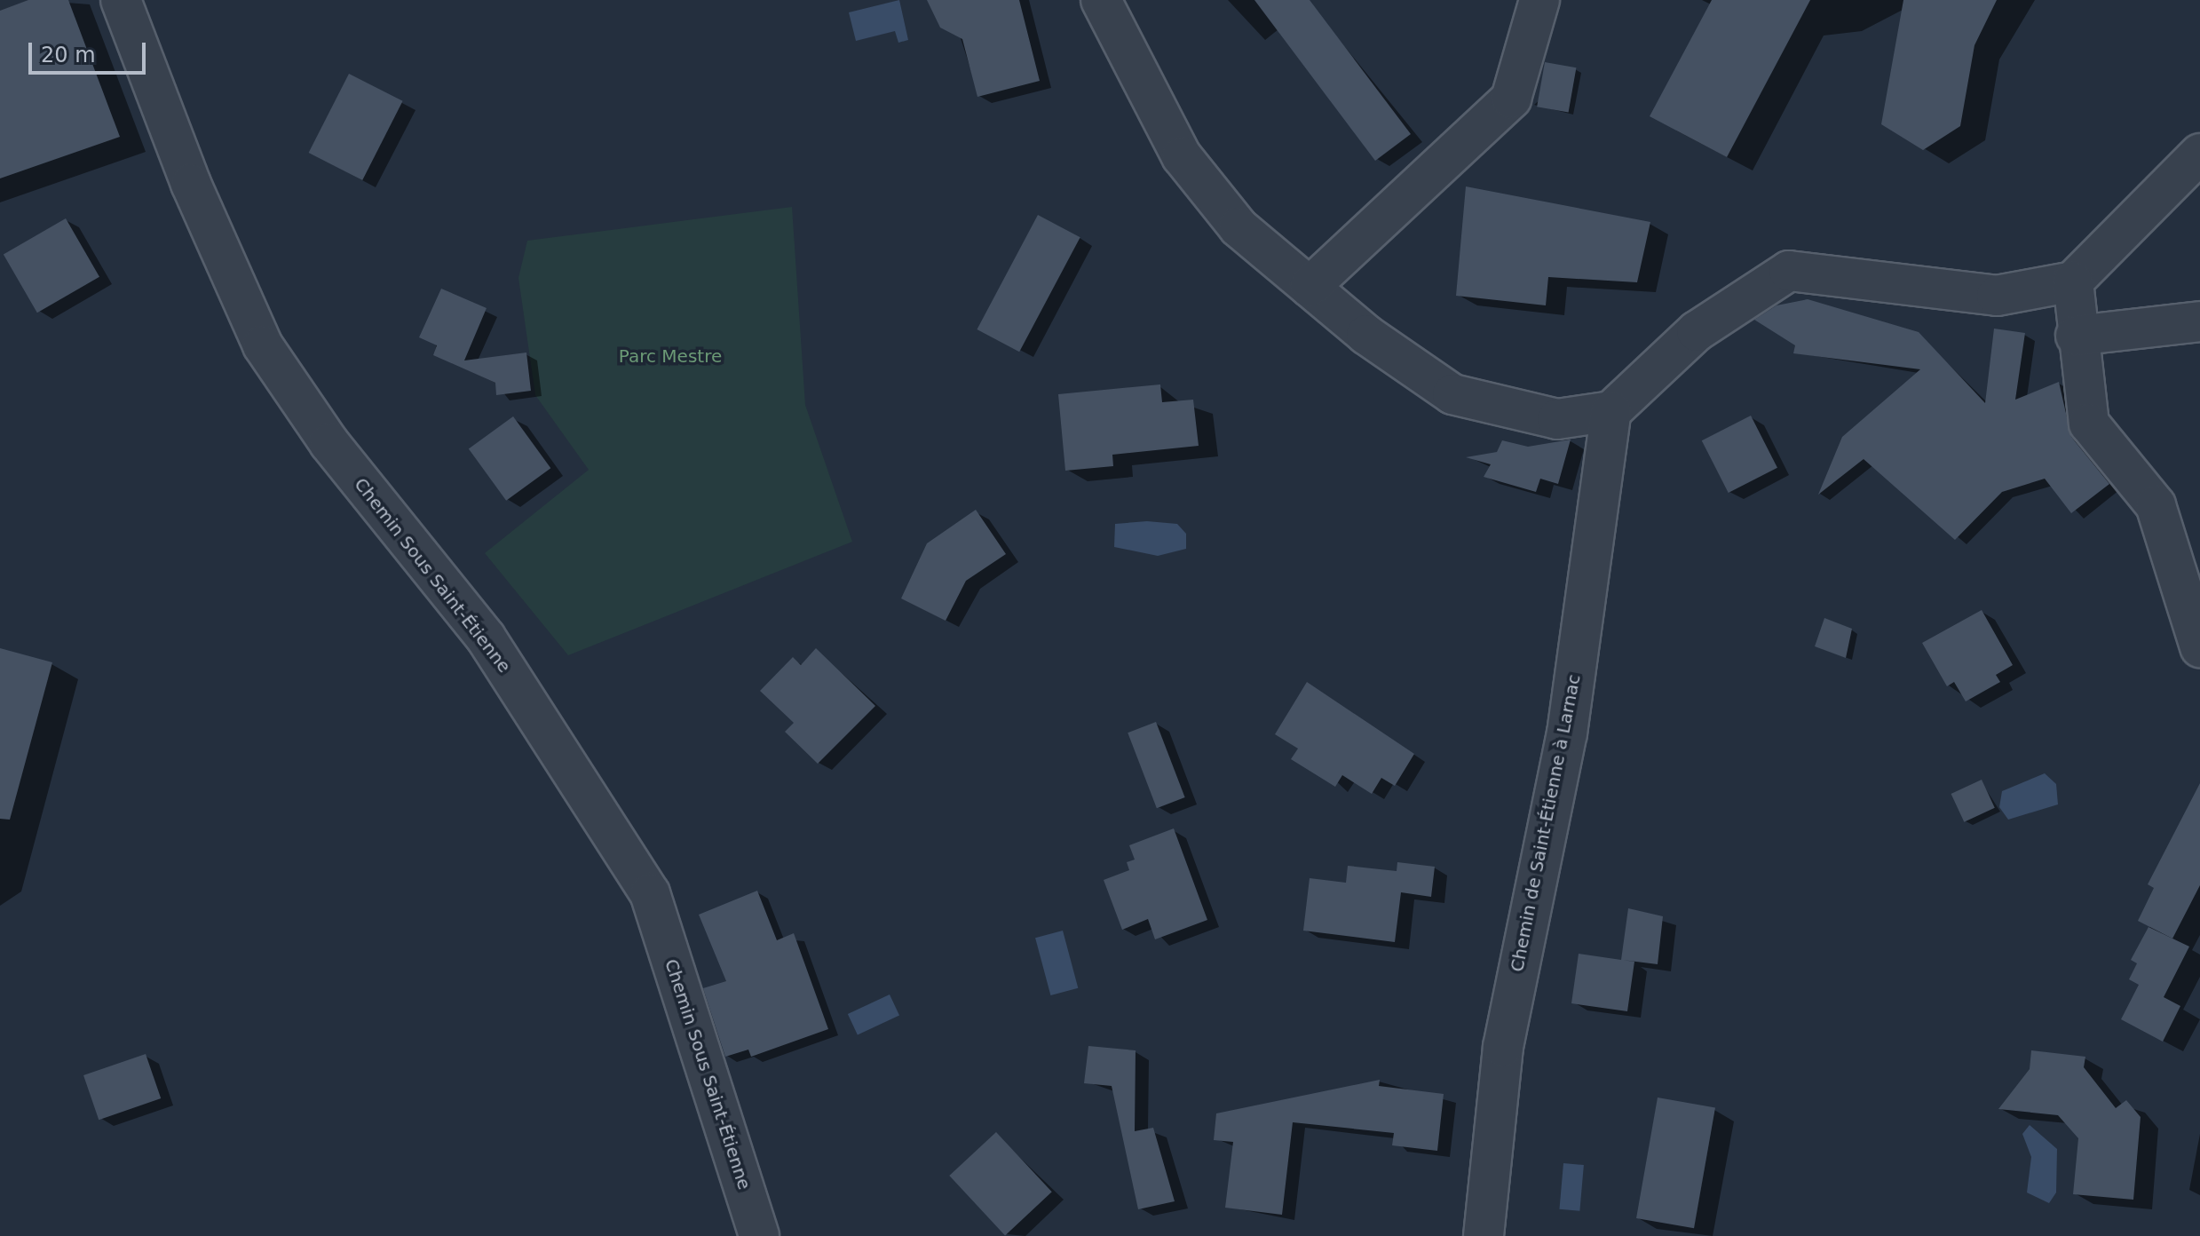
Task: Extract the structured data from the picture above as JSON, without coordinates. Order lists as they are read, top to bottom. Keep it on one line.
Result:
{"streets":{"street":["Chemin Sous Saint-Étienne","Chemin de Saint-Étienne à Larnac"]},"parks":["Parc Mestre"],"scale_bar":"20 m"}
